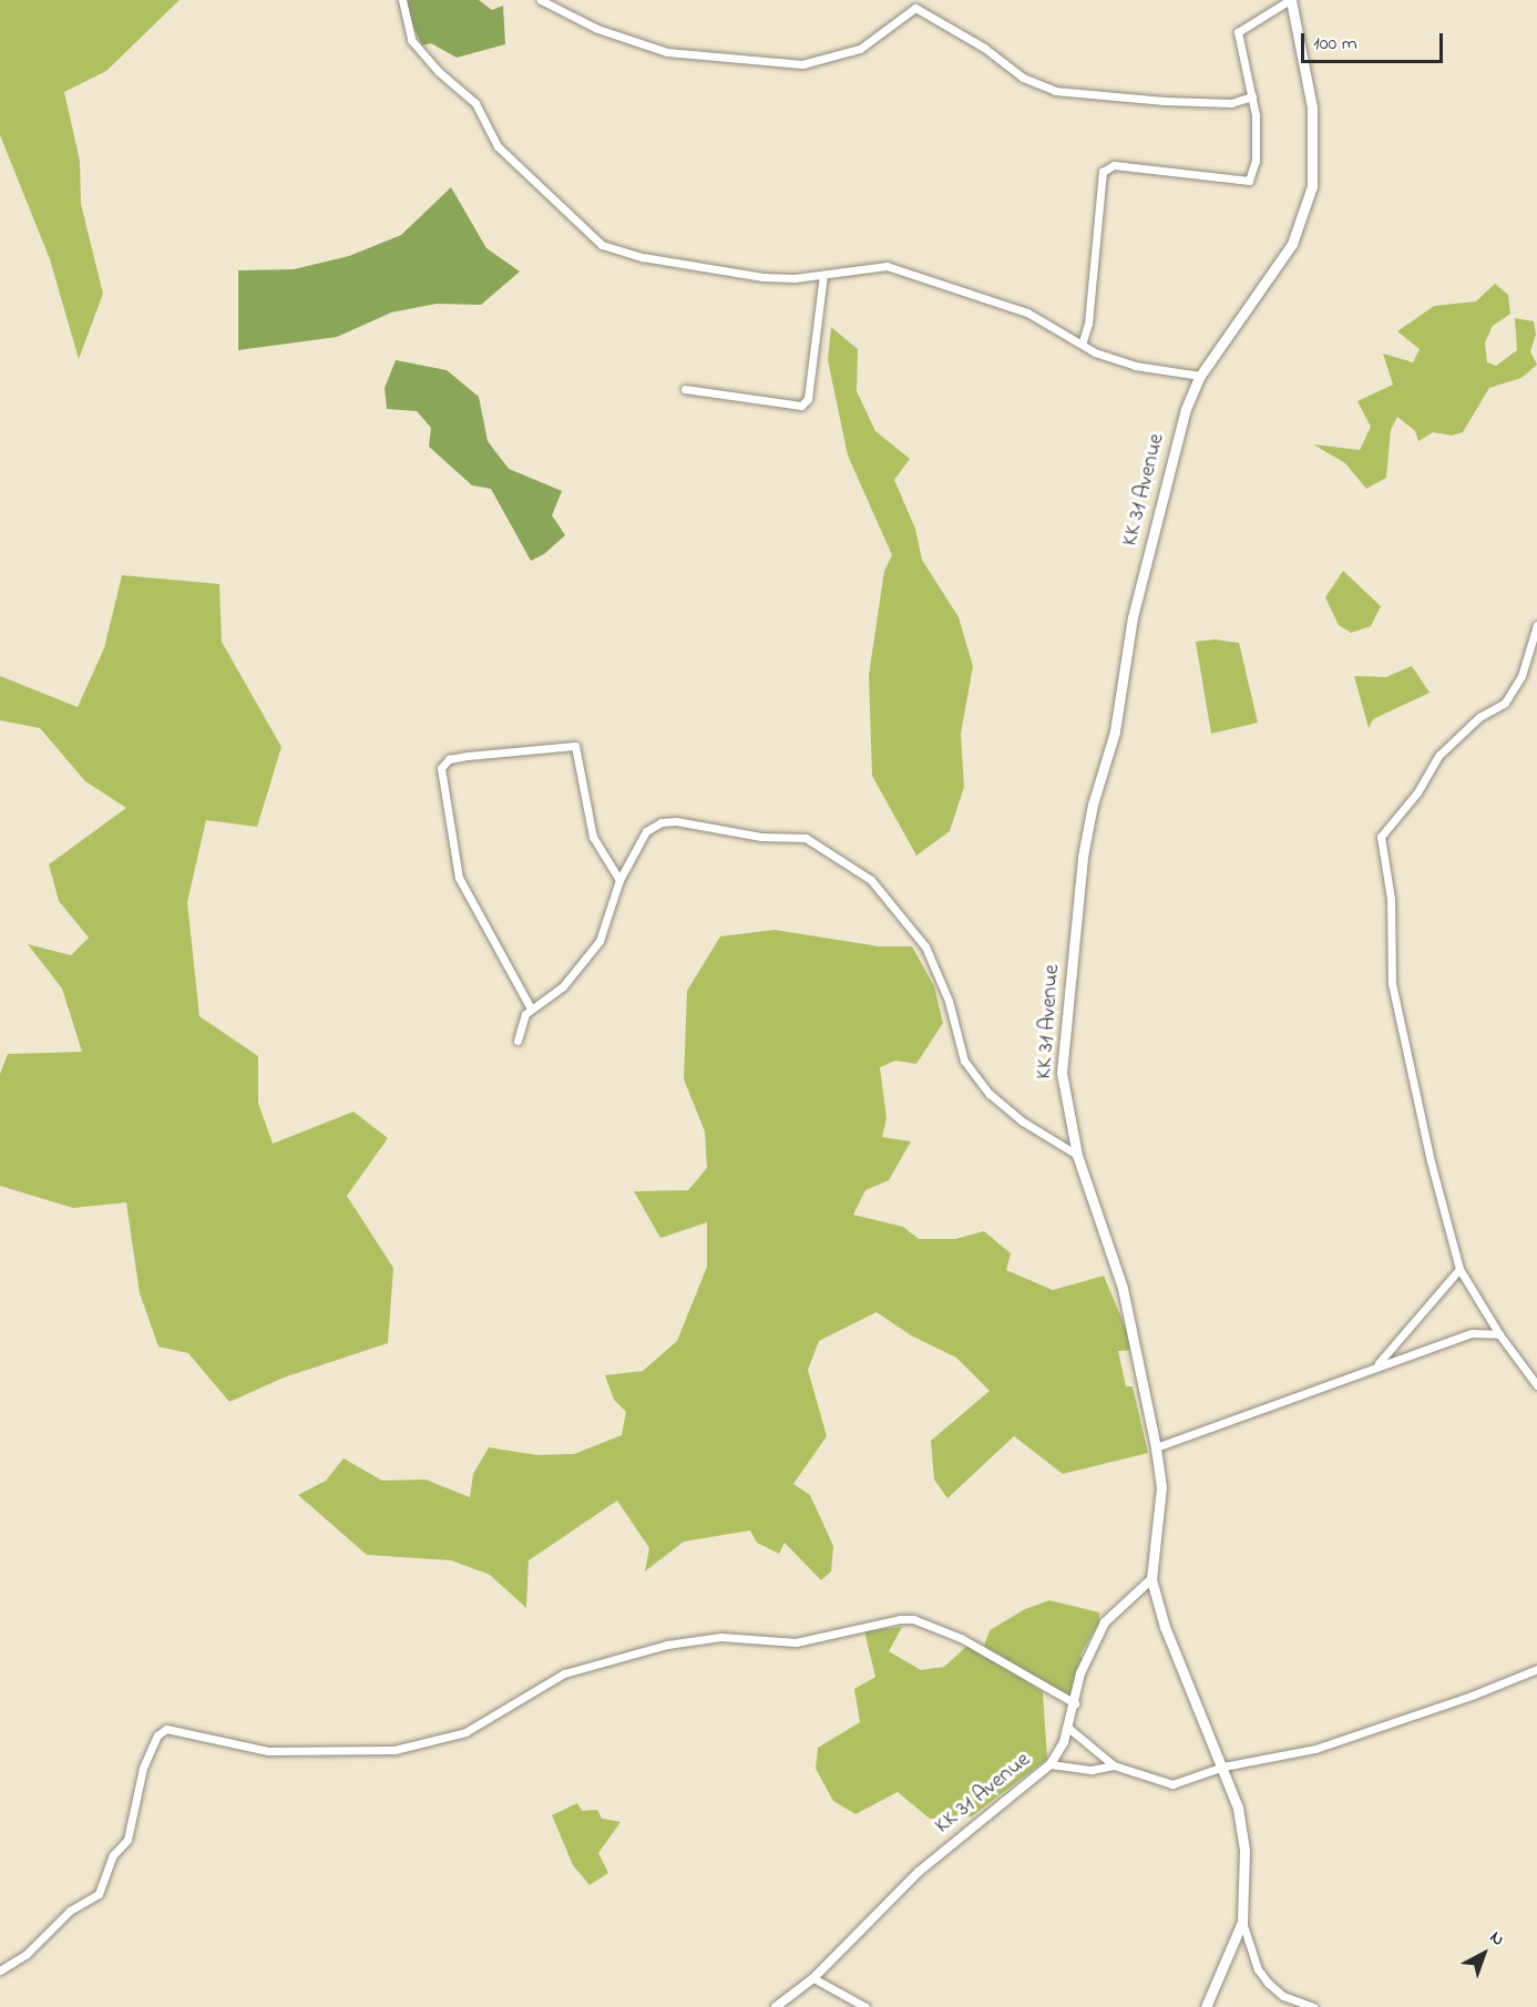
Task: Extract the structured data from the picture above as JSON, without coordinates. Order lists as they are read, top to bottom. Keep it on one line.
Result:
{"streets":{"main road":["KK 31 Avenue"]},"scale_bar":"100 m","north":"top right"}
